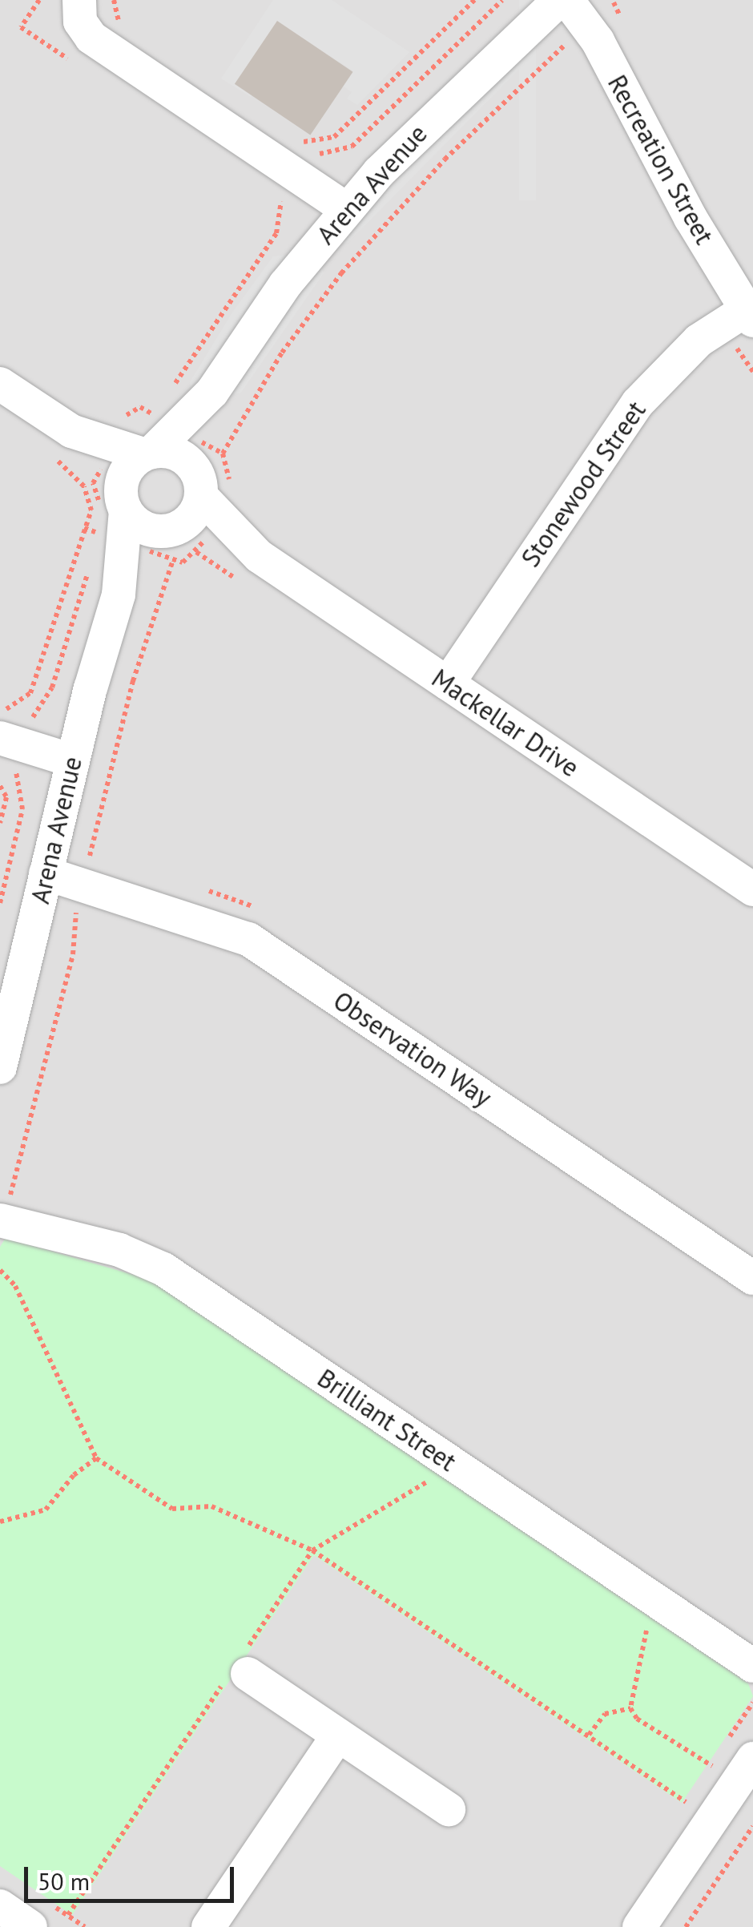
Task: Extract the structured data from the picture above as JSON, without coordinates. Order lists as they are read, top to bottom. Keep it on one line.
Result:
{"streets":{"street":["Recreation Street","Arena Avenue","Stonewood Street","Mackellar Drive","Observation Way","Brilliant Street"]},"crossings":[["Recreation Street","Stonewood Street"],["Arena Avenue","Mackellar Drive"],["Arena Avenue","Observation Way"],["Stonewood Street","Mackellar Drive"]],"scale_bar":"50 m"}
